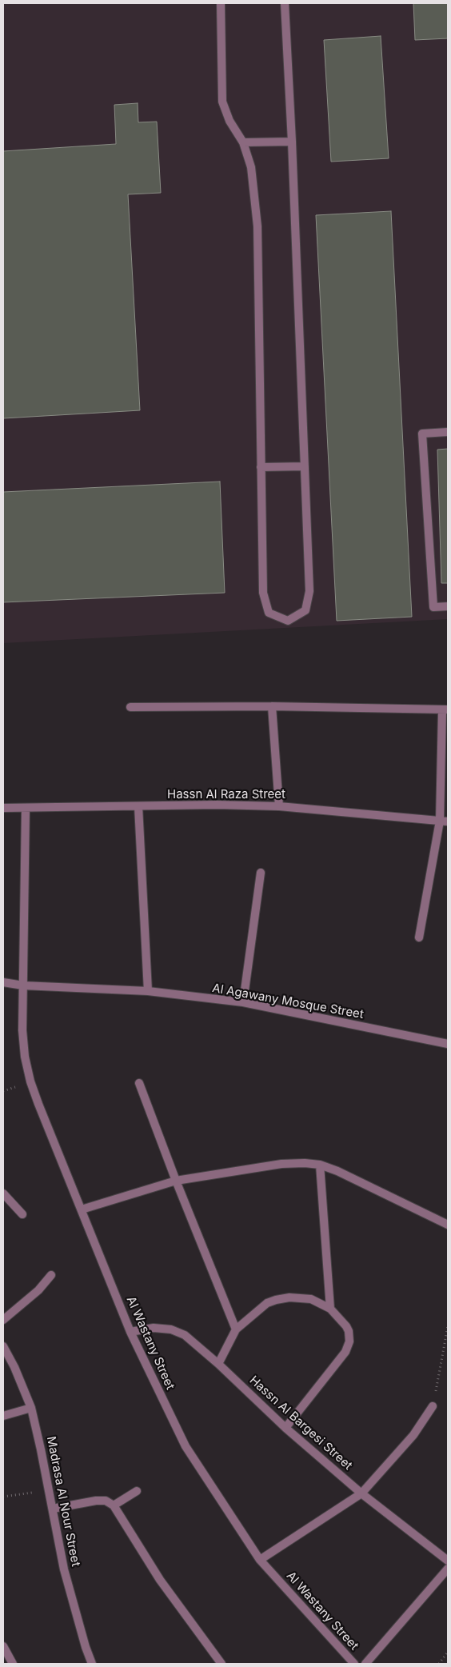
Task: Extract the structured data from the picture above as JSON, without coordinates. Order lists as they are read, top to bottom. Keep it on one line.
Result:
{"streets":{"street":["Hassn Al Raza Street","Al Agawany Mosque Street","Al Wastany Street","Hassn Al Bargesi Street","Madrasa Al Nour Street"]},"crossings":[["Hassn Al Raza Street","Al Wastany Street"],["Al Agawany Mosque Street","Al Wastany Street"],["Al Wastany Street","Hassn Al Bargesi Street"]]}
